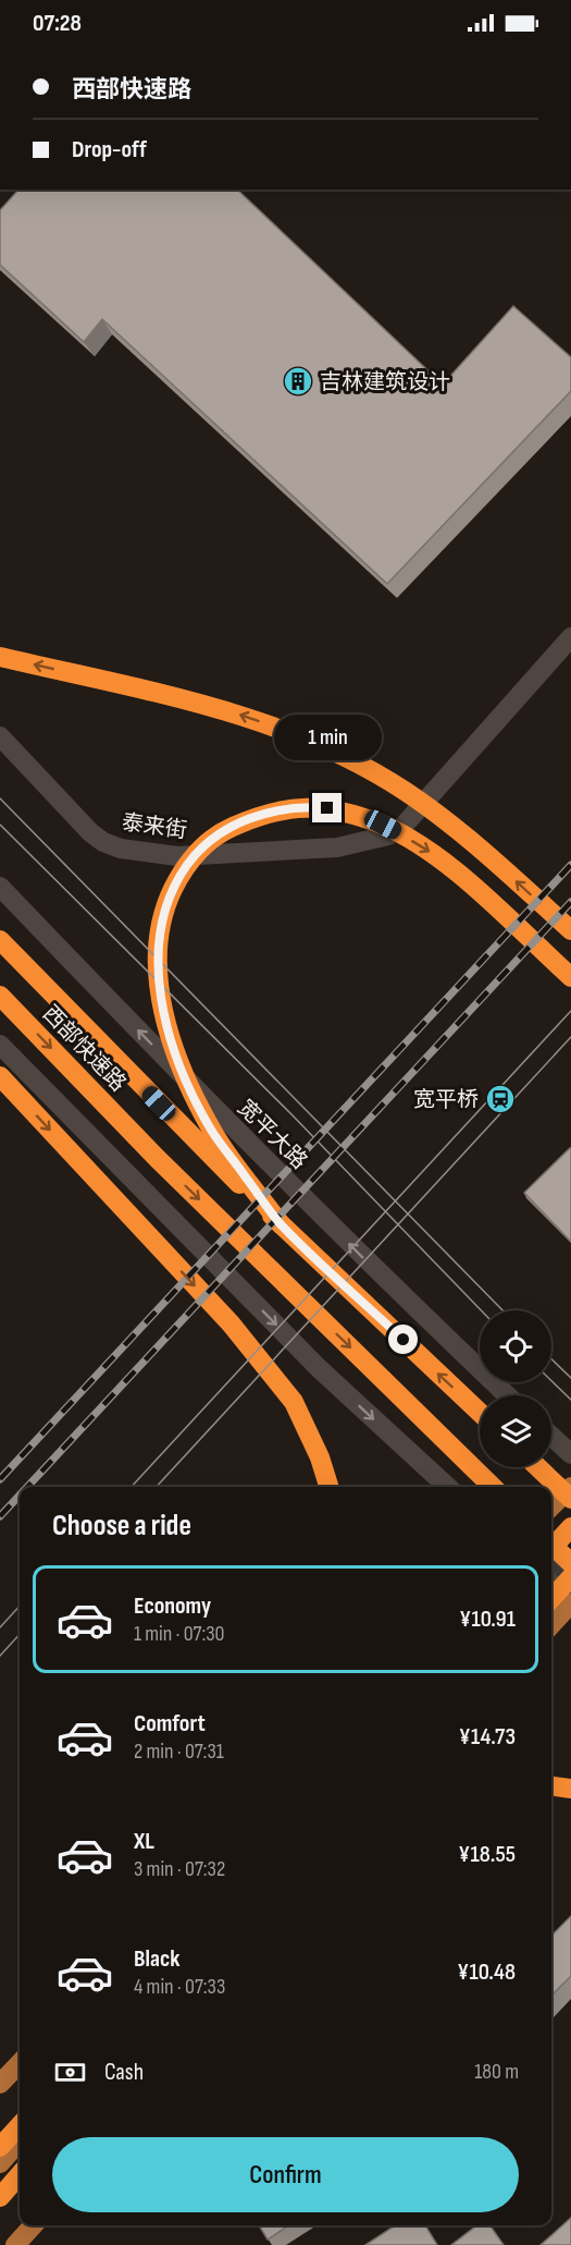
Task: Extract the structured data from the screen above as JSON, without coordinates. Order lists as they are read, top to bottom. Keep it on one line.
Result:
{"streets":{"highway":["西部快速路"],"main road":["泰来街","宽平大路"]},"places":{"building":["吉林建筑设计"],"station":["宽平桥"]},"page":{"status":"07:28","banner":["西部快速路","Drop-off"],"bubble":"1 min","heading":"Choose a ride","list":[{"name":"Economy","note":"1 min · 07:30","value":"¥10.91"},{"name":"Comfort","note":"2 min · 07:31","value":"¥14.73"},{"name":"XL","note":"3 min · 07:32","value":"¥18.55"},{"name":"Black","note":"4 min · 07:33","value":"¥10.48"}],"pay":["Cash","180 m"],"buttons":"Confirm"}}
